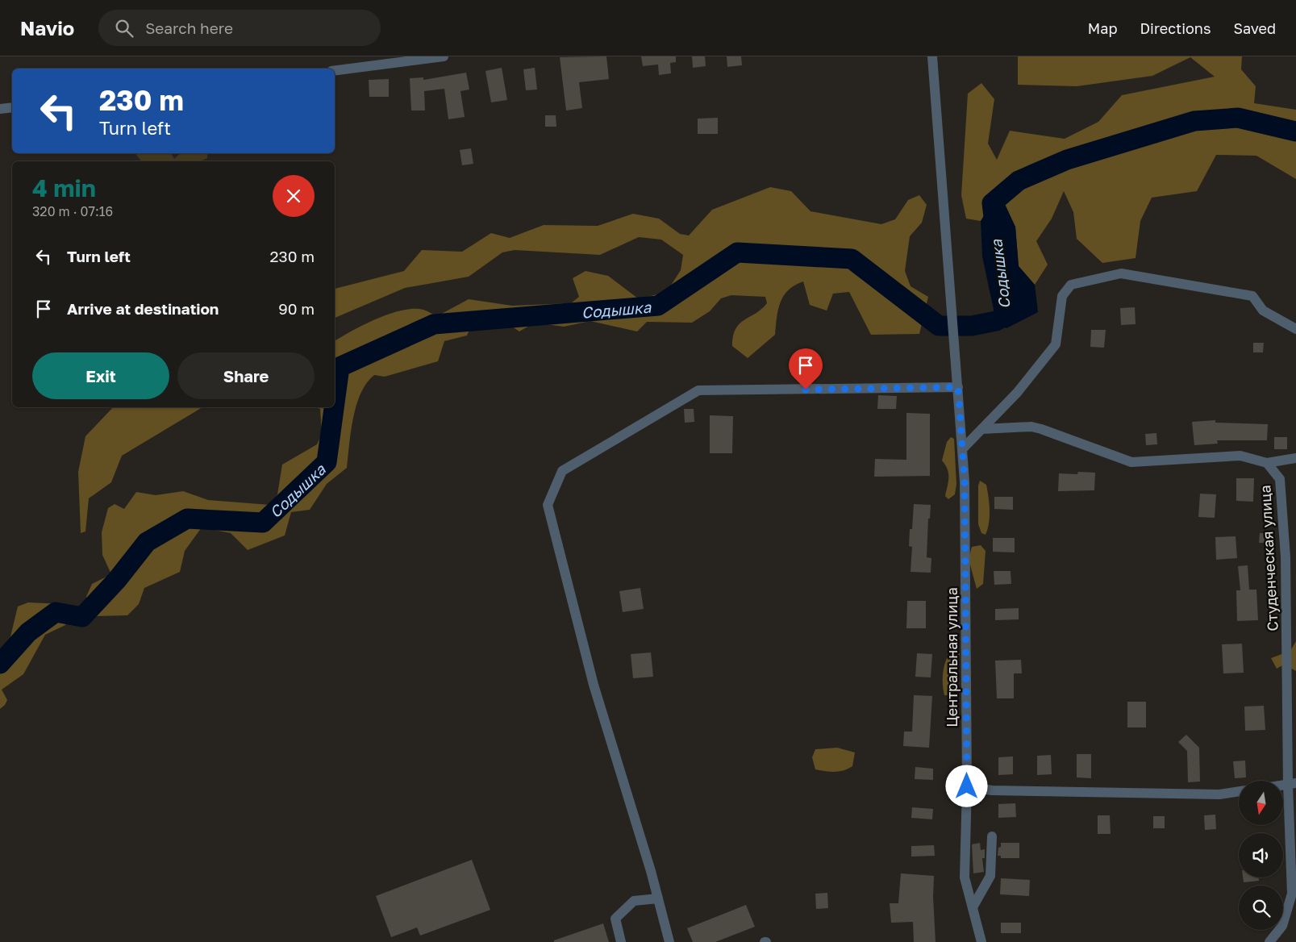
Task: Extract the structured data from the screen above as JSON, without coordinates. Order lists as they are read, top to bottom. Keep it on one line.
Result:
{"streets":{"street":["Студенческая улица","Центральная улица"]},"water":["Содышка"],"north":"bottom","page":{"header":"Navio","search":"Search here","nav":["Map","Directions","Saved"],"turn":["230 m","Turn left"],"heading":["4 min","320 m · 07:16"],"list":[{"name":"Turn left","value":"230 m"},{"name":"Arrive at destination","value":"90 m"}],"buttons":["Exit","Share"]}}
